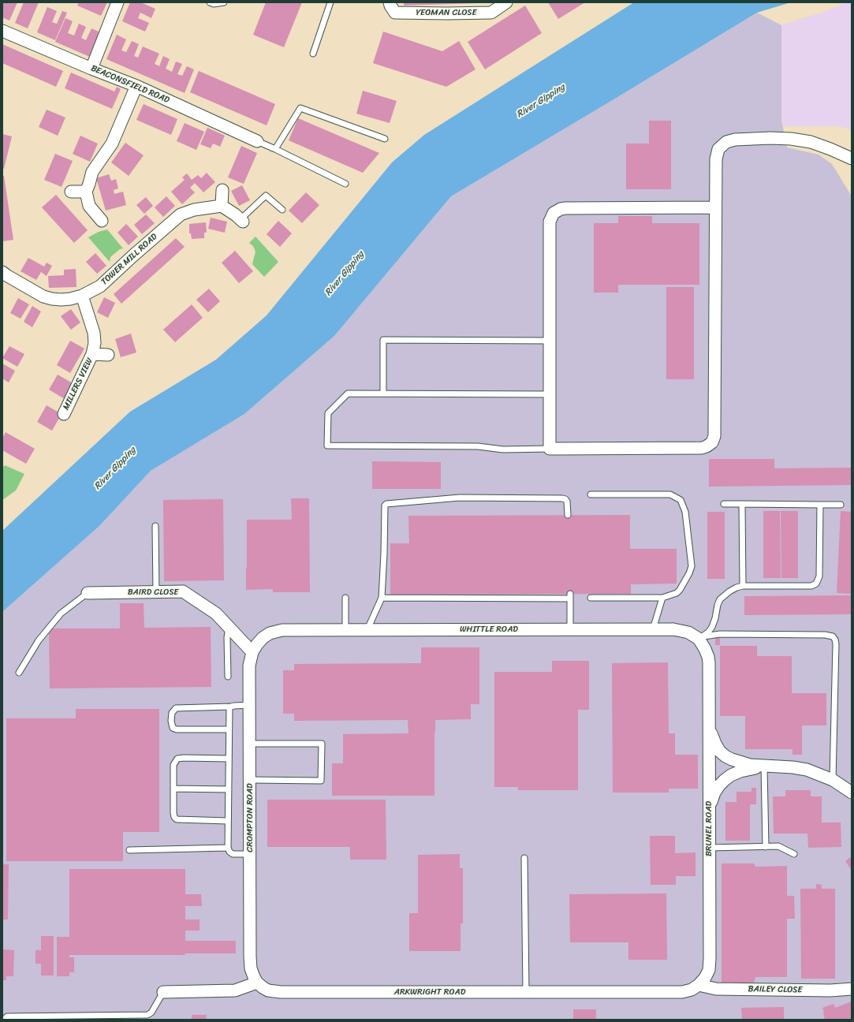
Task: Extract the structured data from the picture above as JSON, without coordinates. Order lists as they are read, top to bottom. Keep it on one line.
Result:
{"streets":{"street":["YEOMAN CLOSE","BEACONSFIELD ROAD","TOWER MILL ROAD","MILLERS VIEW","BAIRD CLOSE","WHITTLE ROAD","CROMPTON ROAD","BRUNEL ROAD","BAILEY CLOSE","ARKWRIGHT ROAD"]},"crossings":[["TOWER MILL ROAD","MILLERS VIEW"],["BAIRD CLOSE","WHITTLE ROAD"],["BAIRD CLOSE","CROMPTON ROAD"],["WHITTLE ROAD","CROMPTON ROAD"],["WHITTLE ROAD","BRUNEL ROAD"],["CROMPTON ROAD","ARKWRIGHT ROAD"],["BRUNEL ROAD","BAILEY CLOSE"],["BRUNEL ROAD","ARKWRIGHT ROAD"],["BAILEY CLOSE","ARKWRIGHT ROAD"]],"water":["River Gipping"]}
